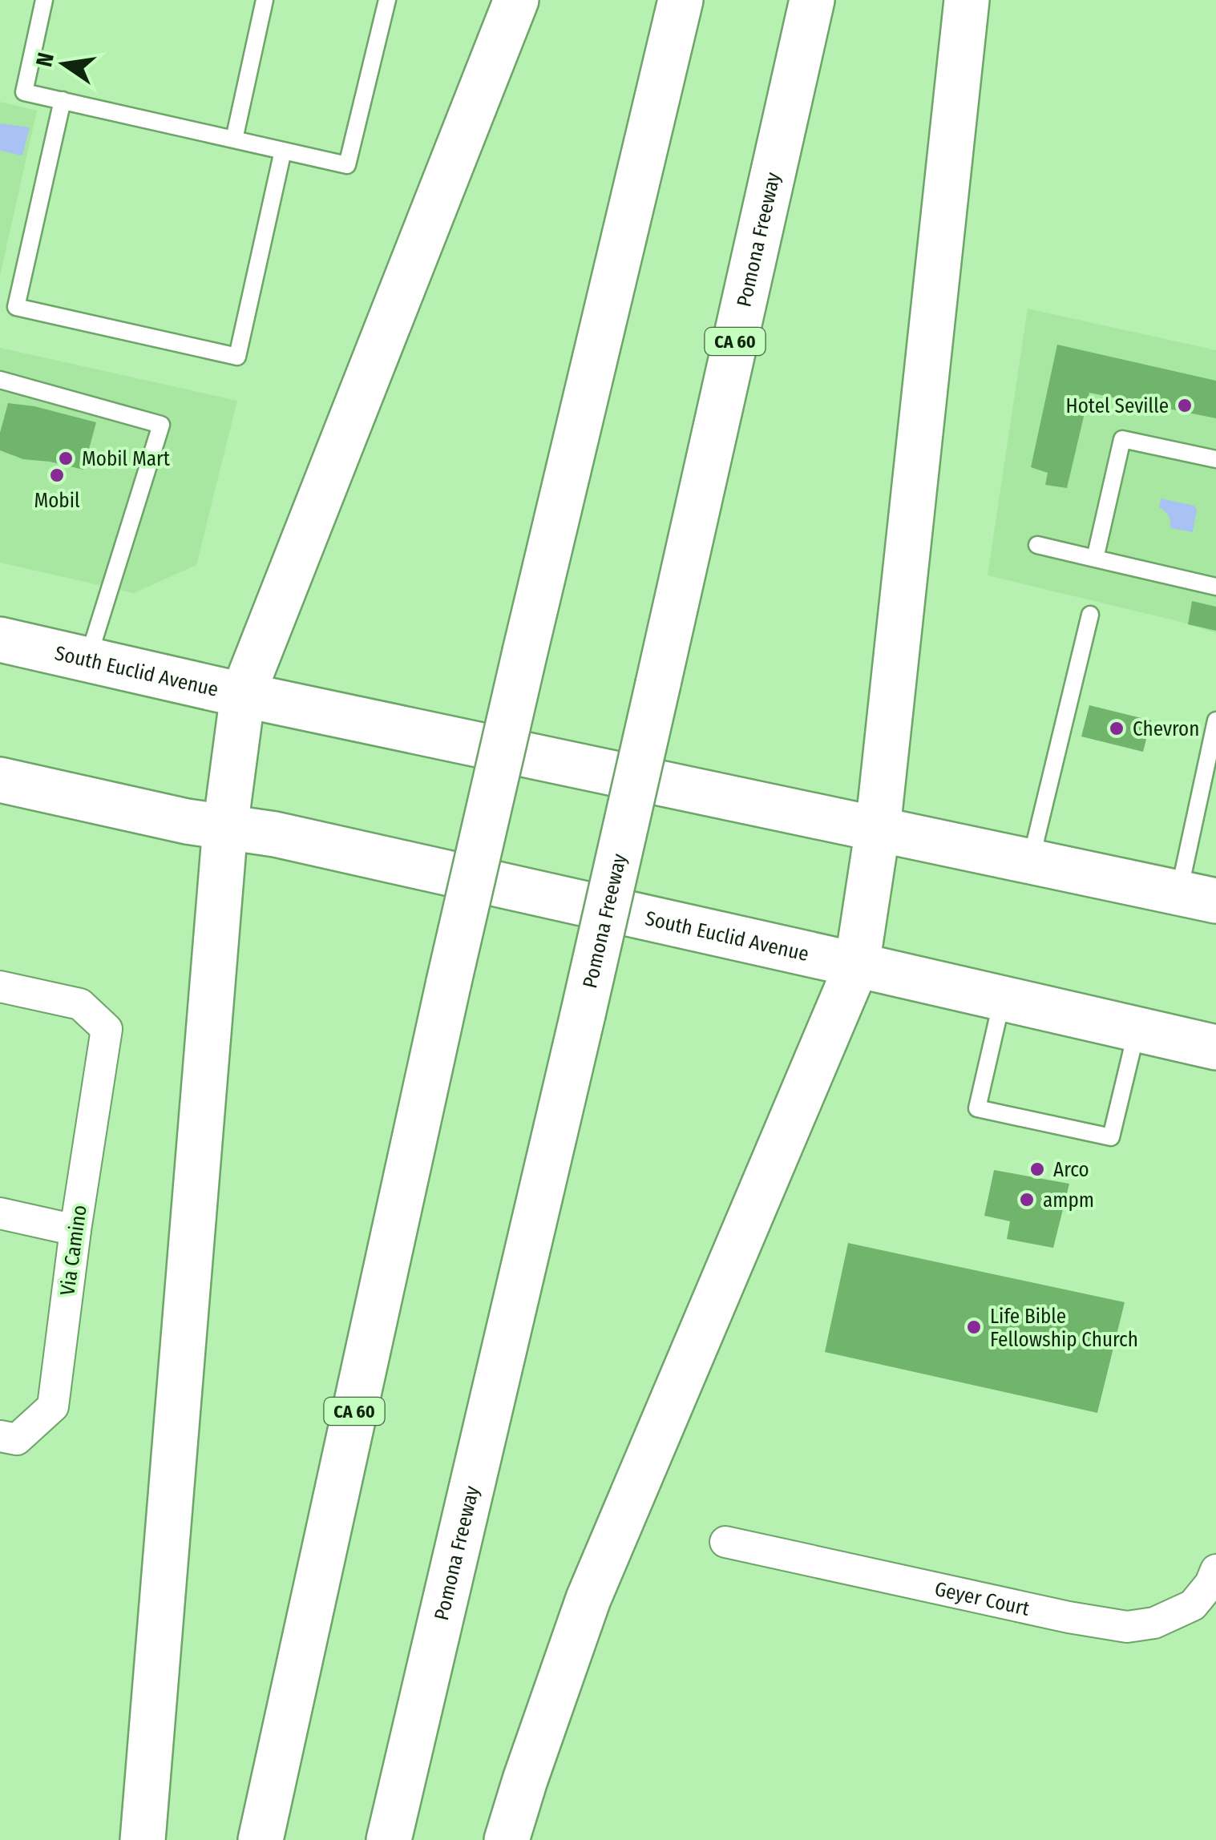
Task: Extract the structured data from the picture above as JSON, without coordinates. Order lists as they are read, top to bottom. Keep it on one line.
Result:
{"streets":{"main road":["Pomona Freeway","CA 60","South Euclid Avenue"],"street":["Via Camino","Geyer Court"]},"places":["Hotel Seville","Mobil Mart","Mobil","Chevron","Arco","ampm","Life Bible Fellowship Church"],"north":"left"}
